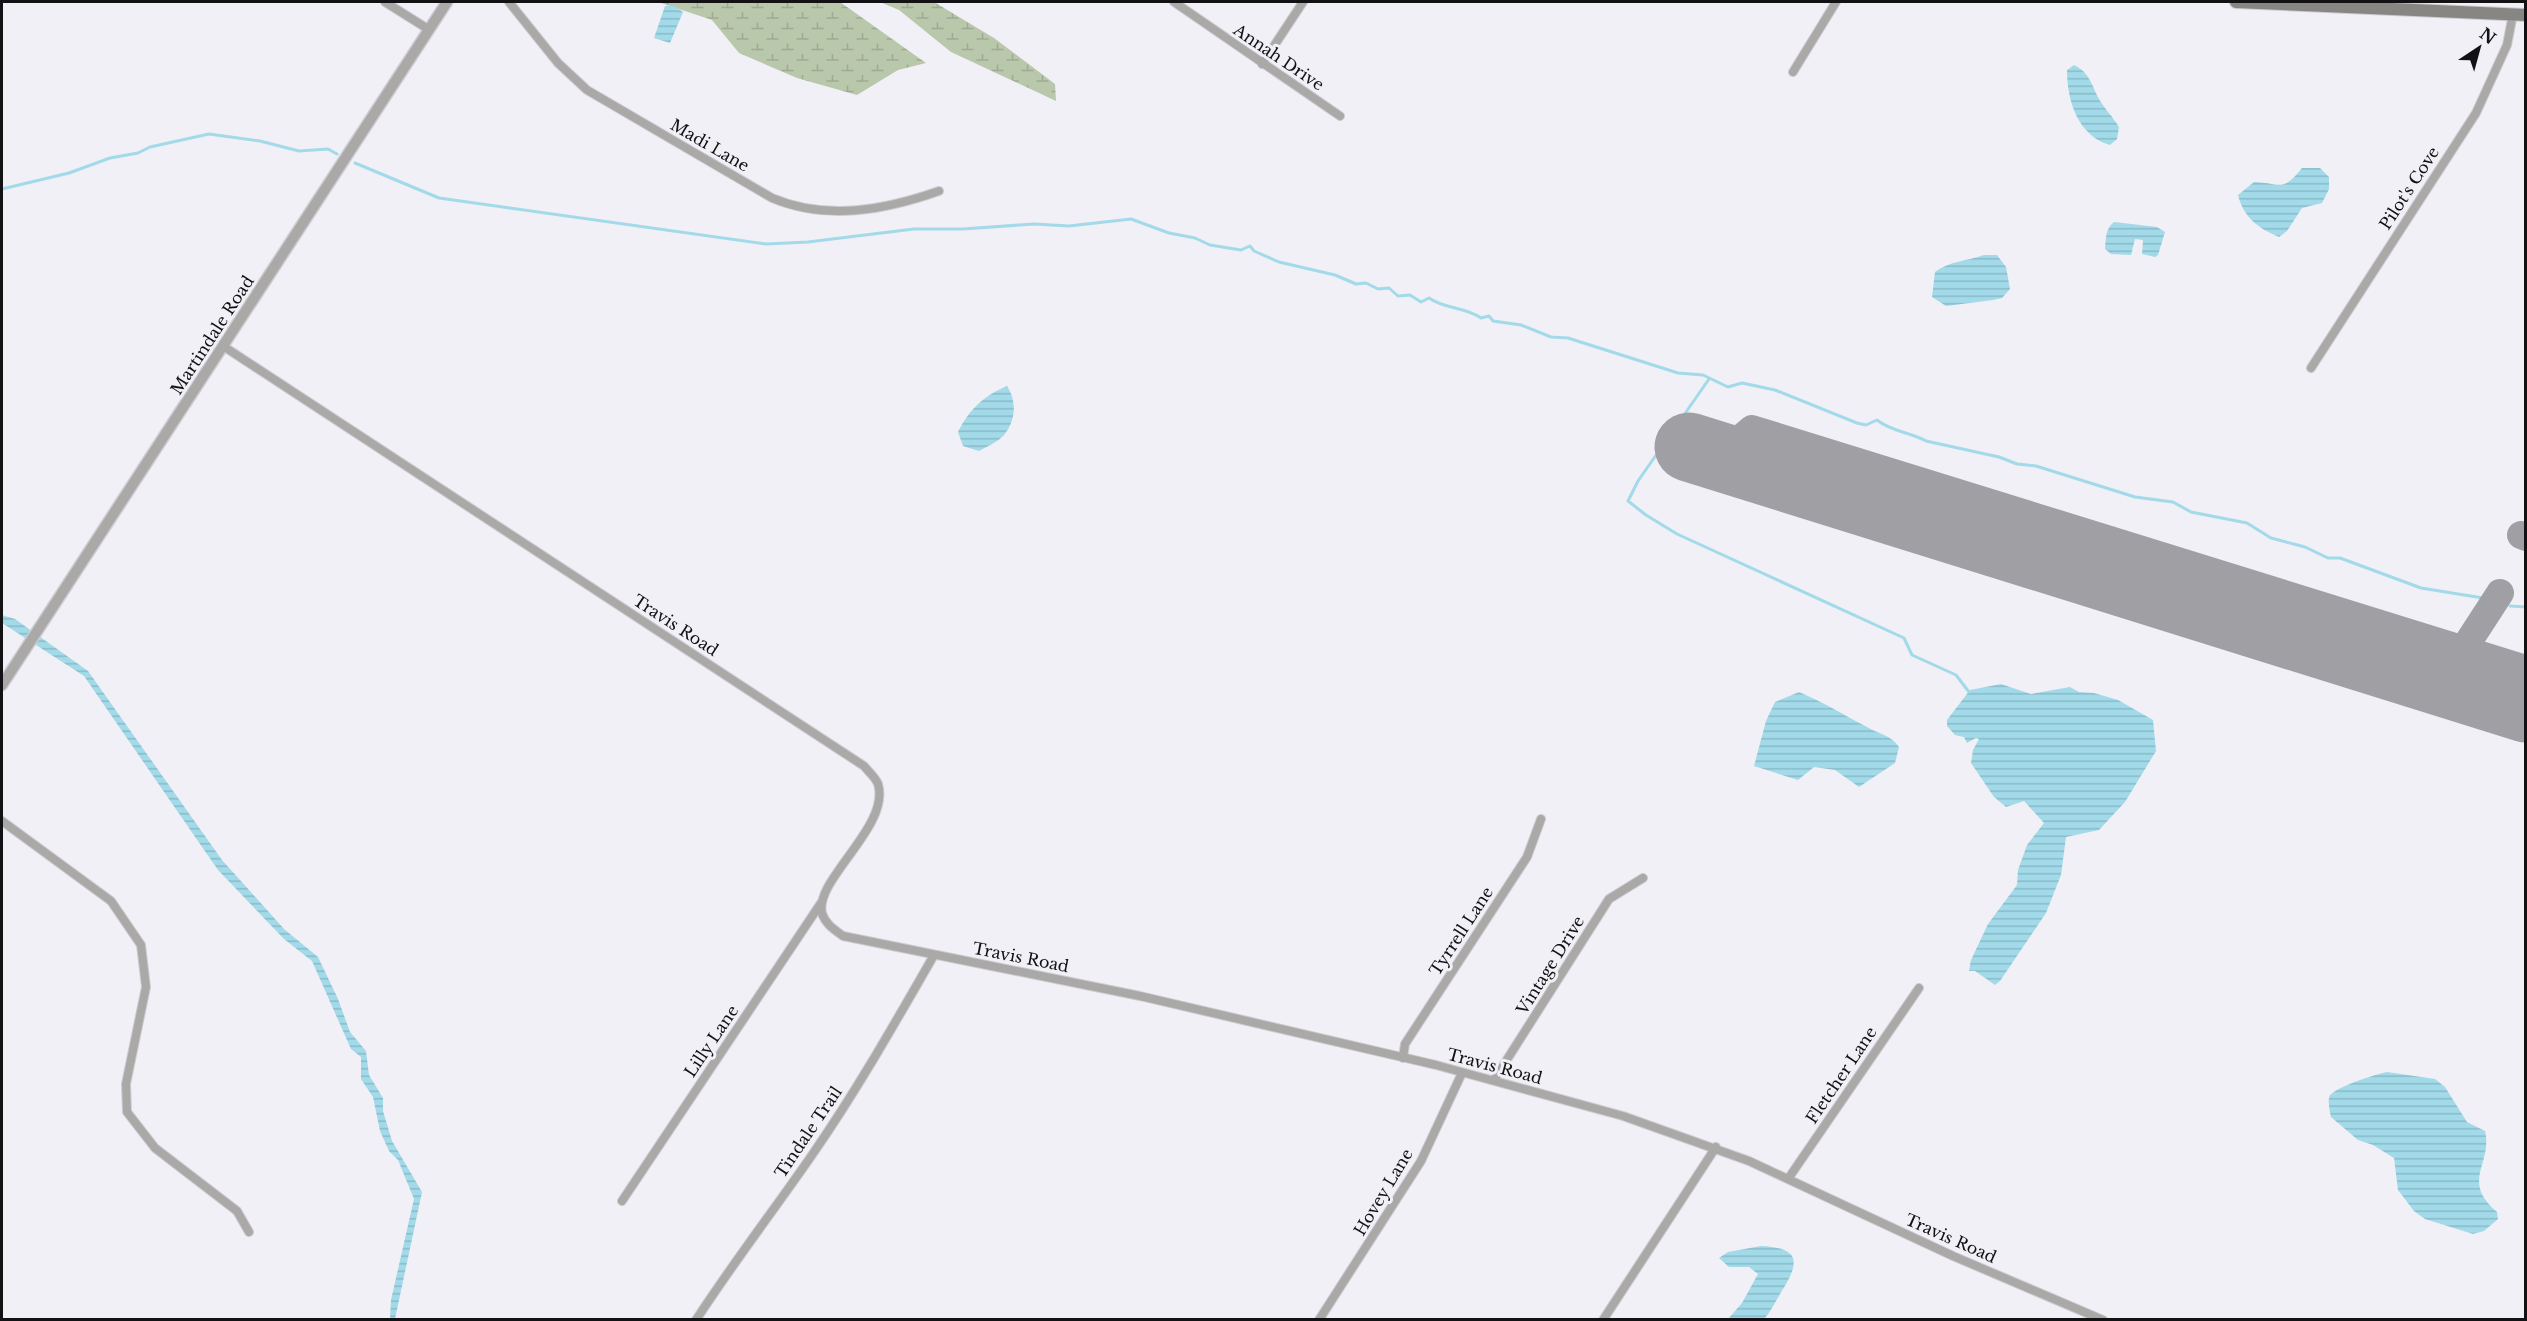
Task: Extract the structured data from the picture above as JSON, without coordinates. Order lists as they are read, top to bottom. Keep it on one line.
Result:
{"streets":{"street":["Annah Drive","Madi Lane","Pilot's Cove","Martindale Road","Travis Road","Tyrrell Lane","Vintage Drive","Lilly Lane","Fletcher Lane","Tindale Trail","Hovey Lane"]},"crossings":[["Martindale Road","Travis Road"],["Travis Road","Tyrrell Lane"],["Travis Road","Vintage Drive"],["Travis Road","Lilly Lane"],["Travis Road","Fletcher Lane"],["Travis Road","Tindale Trail"],["Travis Road","Hovey Lane"]],"north":"top right"}
